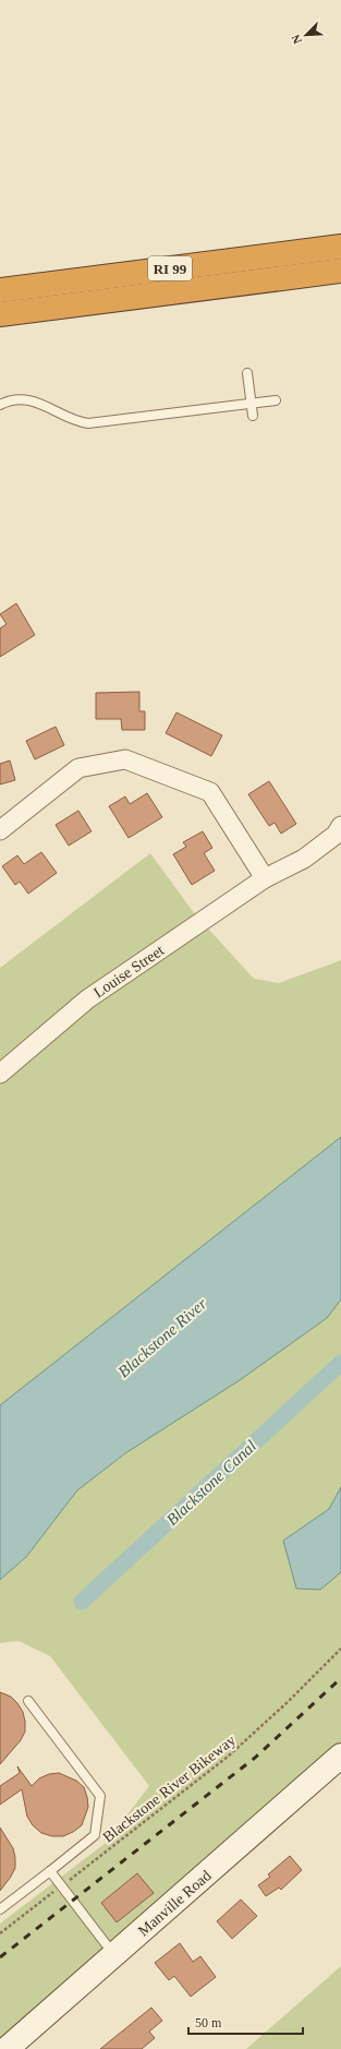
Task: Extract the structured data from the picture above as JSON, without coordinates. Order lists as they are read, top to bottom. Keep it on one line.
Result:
{"streets":{"highway":["RI 99"],"main road":["Manville Road"],"street":["Louise Street"],"path":["Blackstone River Bikeway"]},"water":["Blackstone River","Blackstone Canal"],"scale_bar":"50 m","north":"bottom left"}
